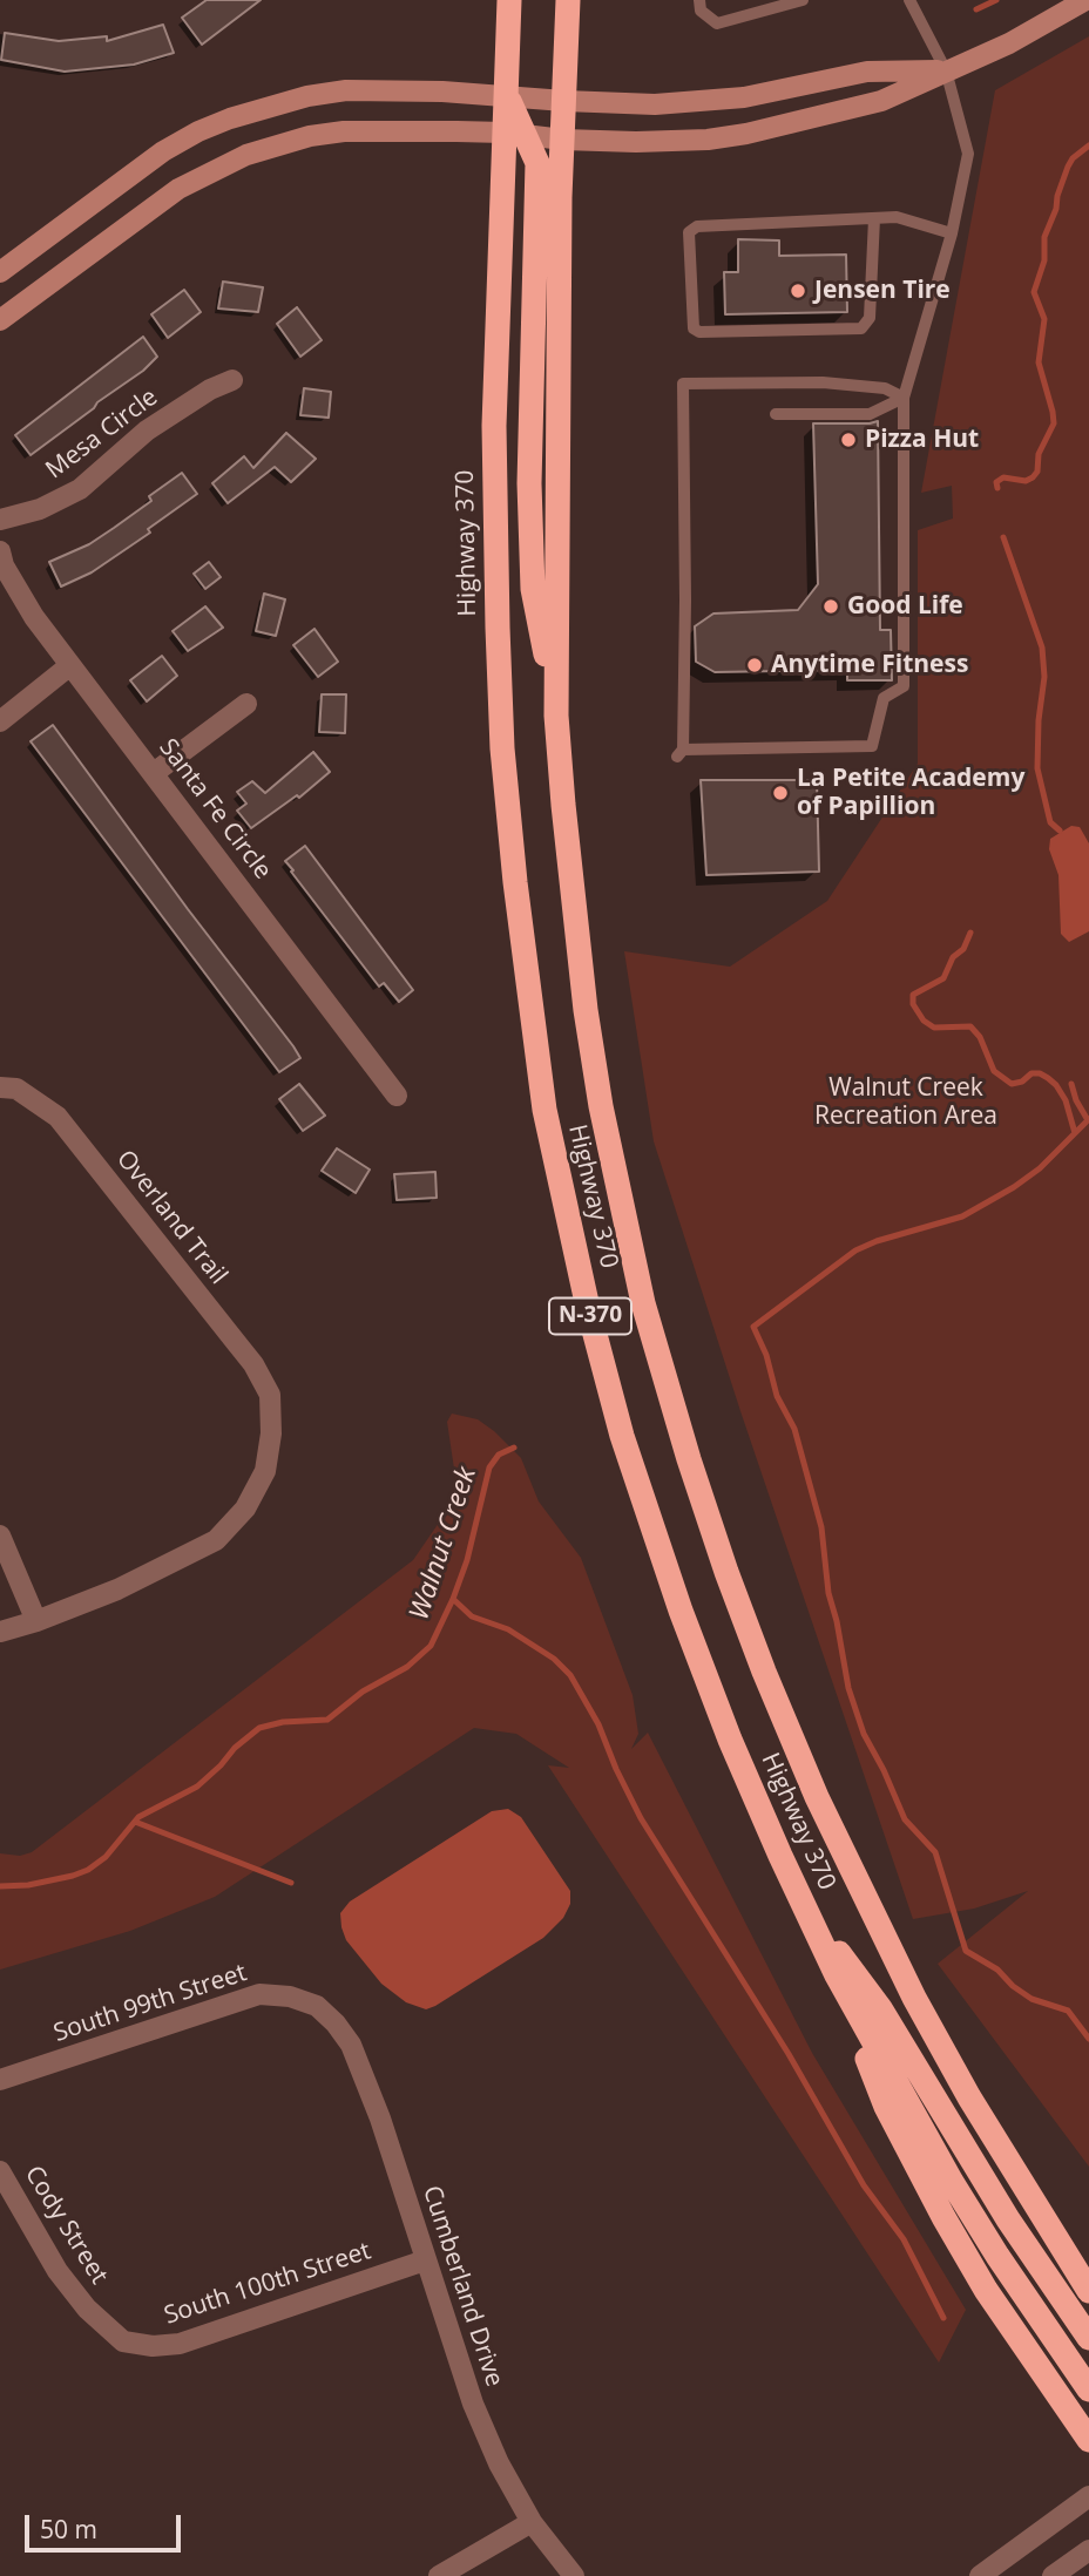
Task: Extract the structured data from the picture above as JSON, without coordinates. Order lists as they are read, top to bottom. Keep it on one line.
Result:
{"streets":{"highway":["Highway 370","N-370"],"street":["Mesa Circle","Santa Fe Circle","Overland Trail","South 99th Street","Cody Street","South 100th Street","Cumberland Drive"]},"crossings":[["South 99th Street","Cumberland Drive"],["Cody Street","South 100th Street"],["South 100th Street","Cumberland Drive"]],"water":["Walnut Creek"],"parks":["Walnut Creek Recreation Area"],"places":["Jensen Tire","Pizza Hut","Good Life","Anytime Fitness","La Petite Academy of Papillion"],"scale_bar":"50 m"}
